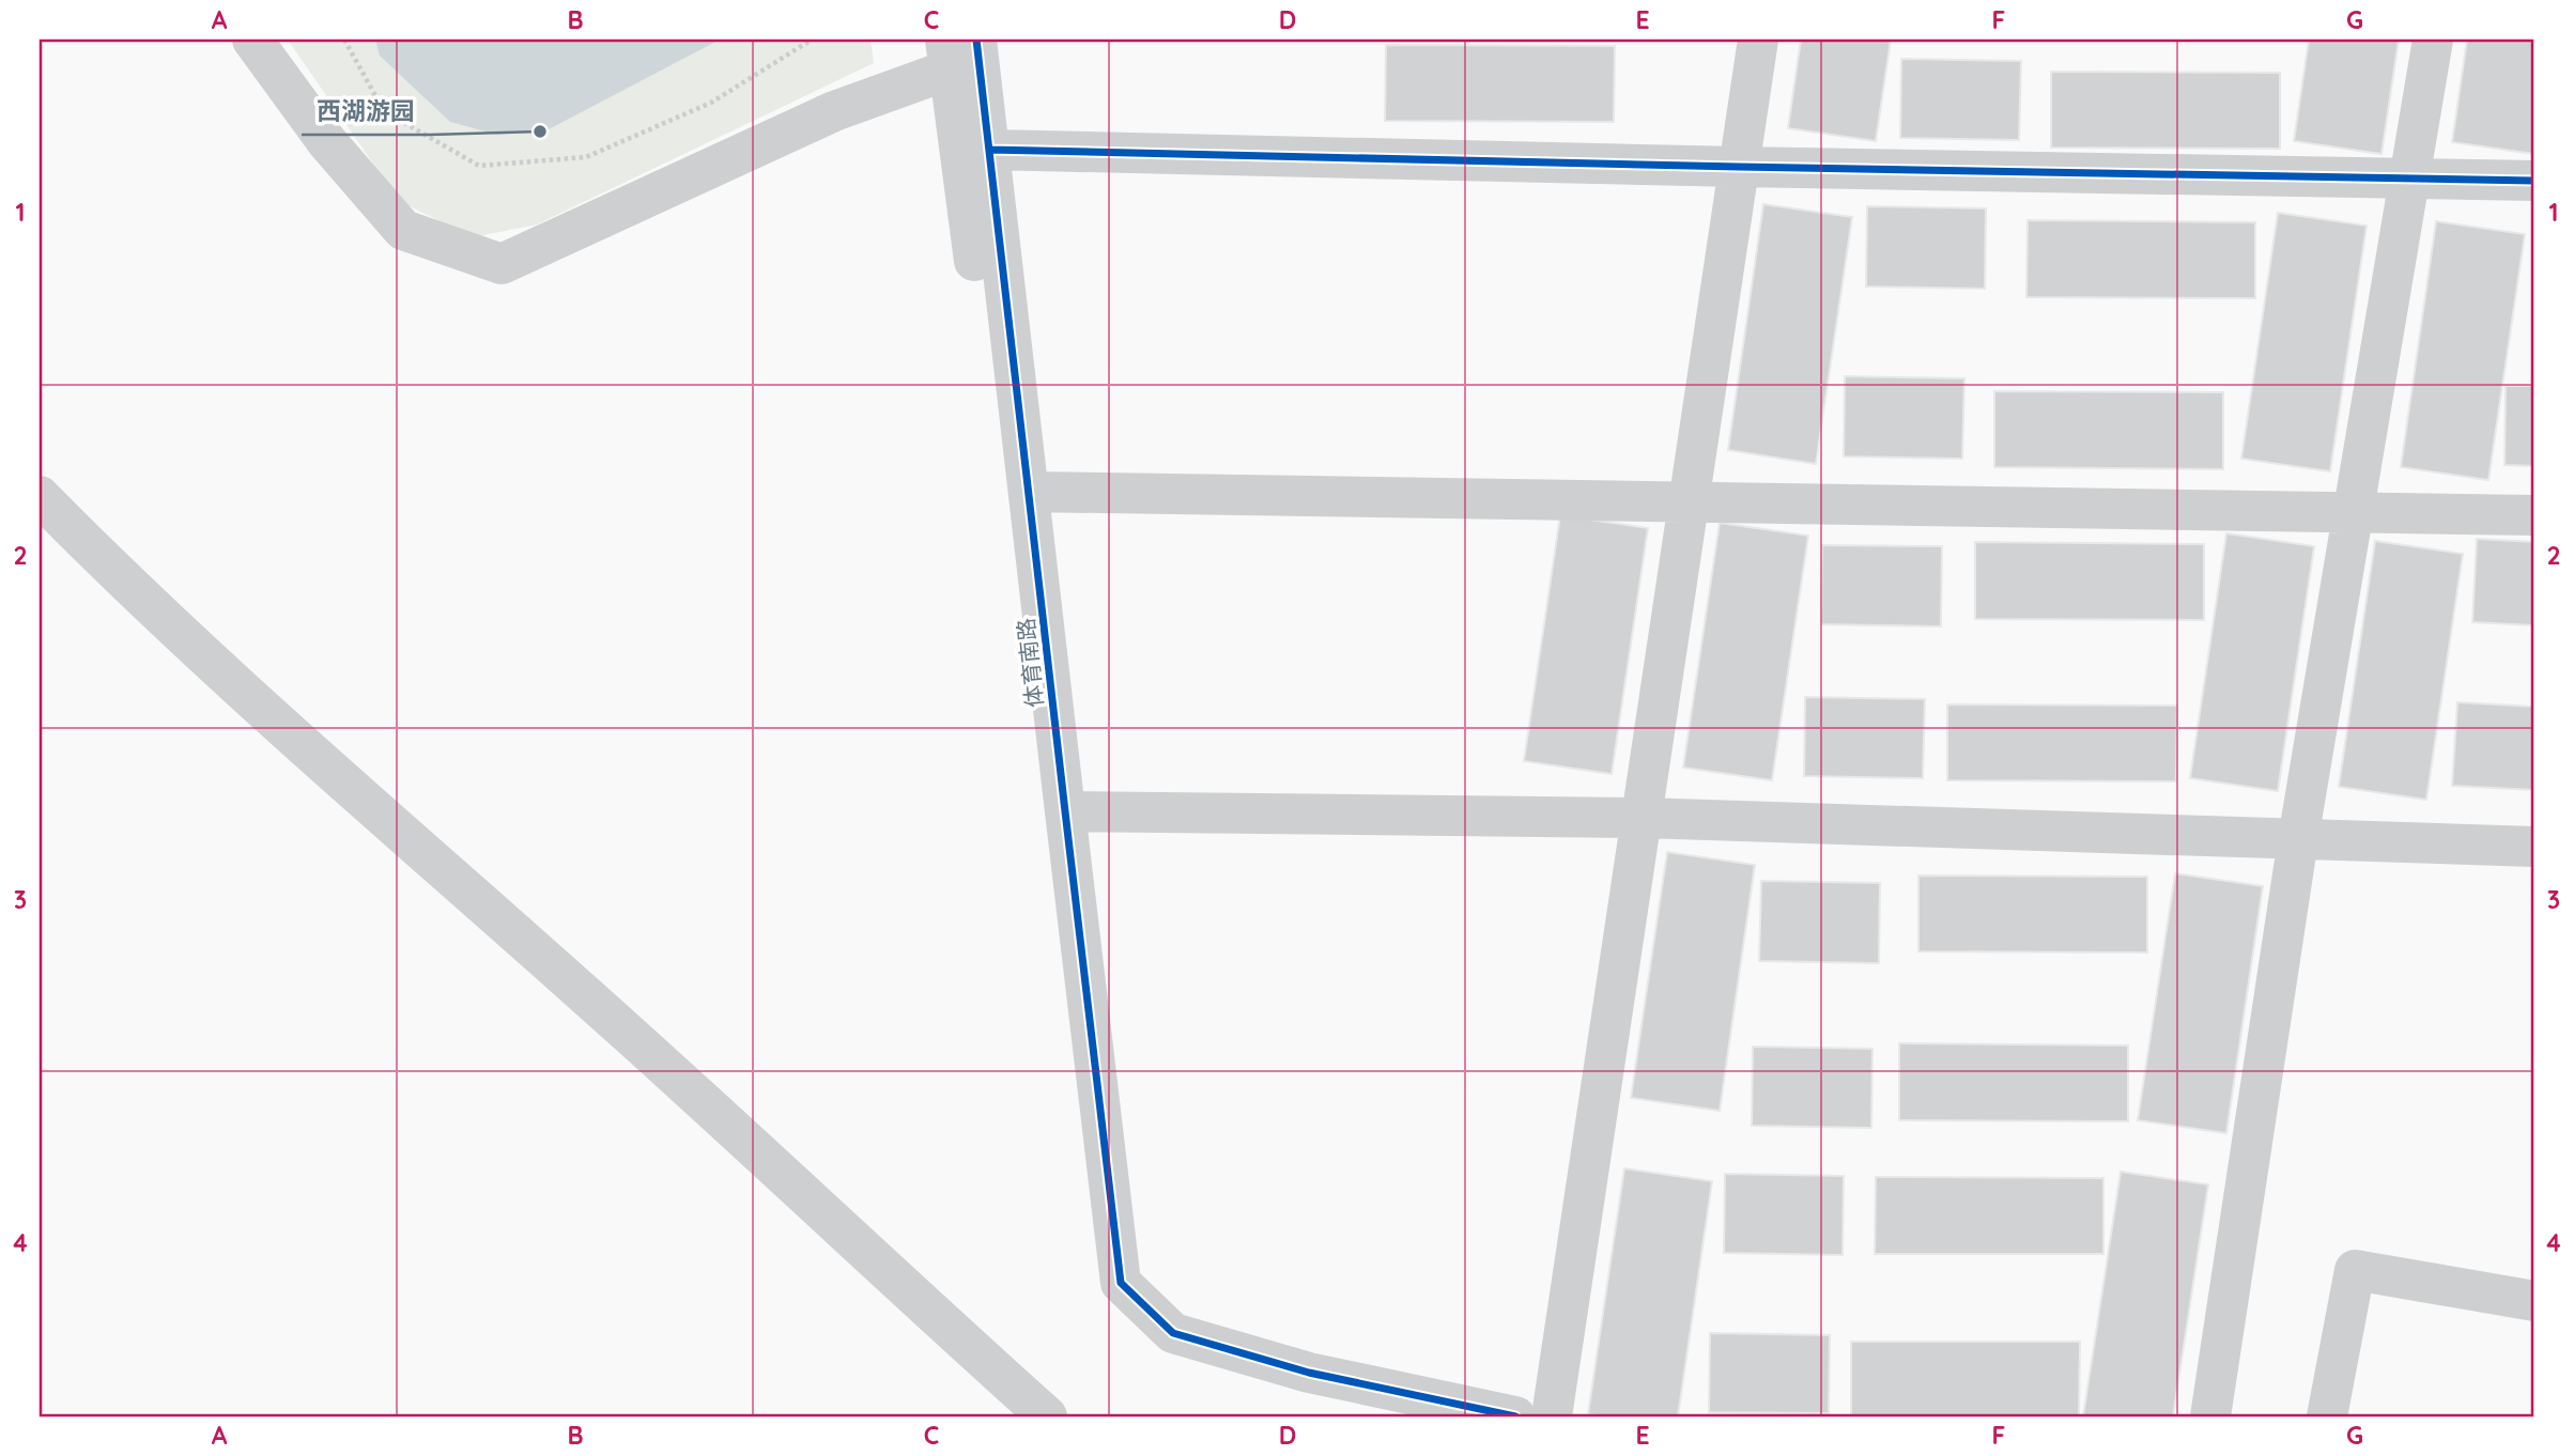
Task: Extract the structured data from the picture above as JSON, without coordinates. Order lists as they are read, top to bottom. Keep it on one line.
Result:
{"streets":{"street":["体育南路"]},"places":["西湖游园"],"grid":{"columns":["A","B","C","D","E","F","G"],"rows":["1","2","3","4"]}}
